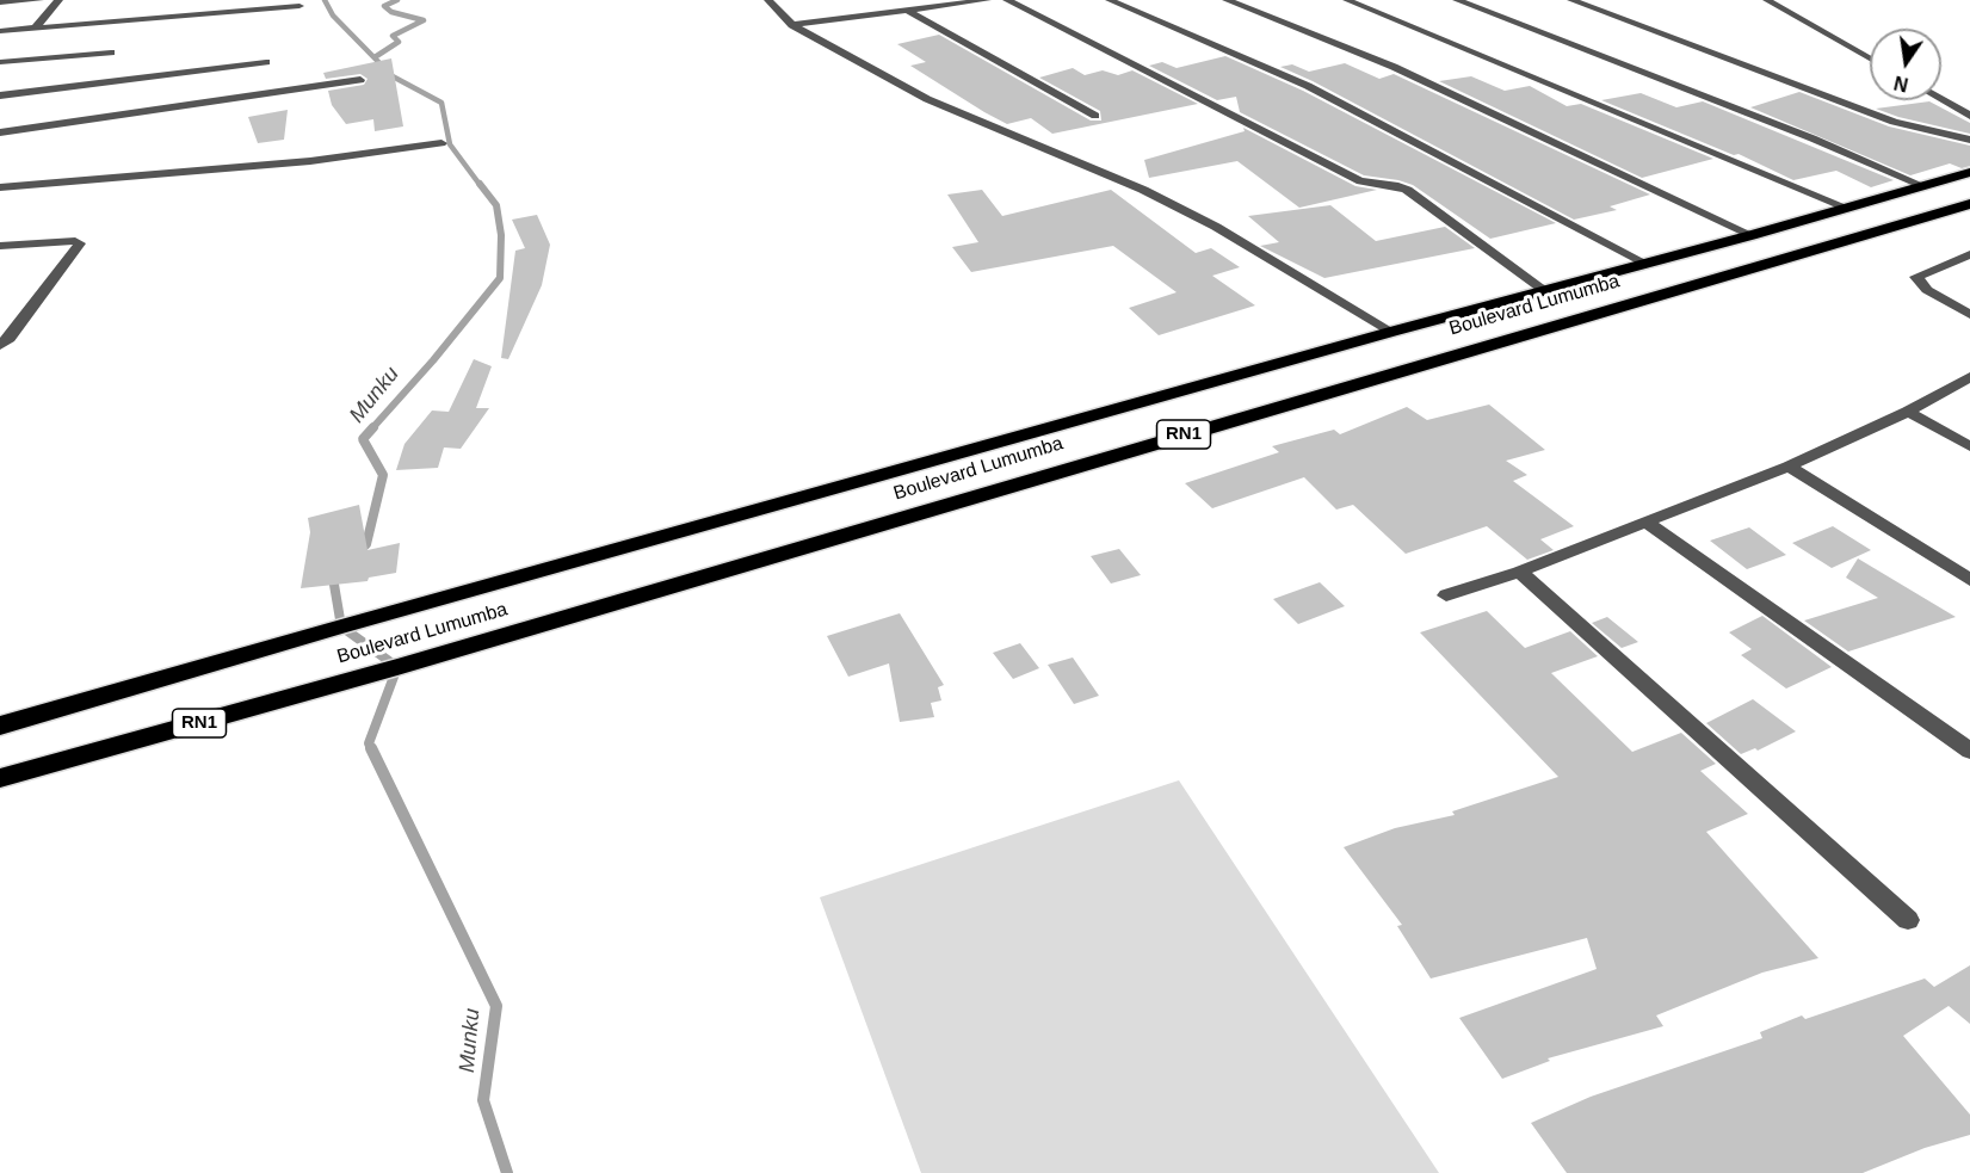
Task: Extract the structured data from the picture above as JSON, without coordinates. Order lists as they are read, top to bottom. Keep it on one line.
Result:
{"streets":{"highway":["Boulevard Lumumba","RN1"]},"water":["Munku"],"north":"bottom"}
